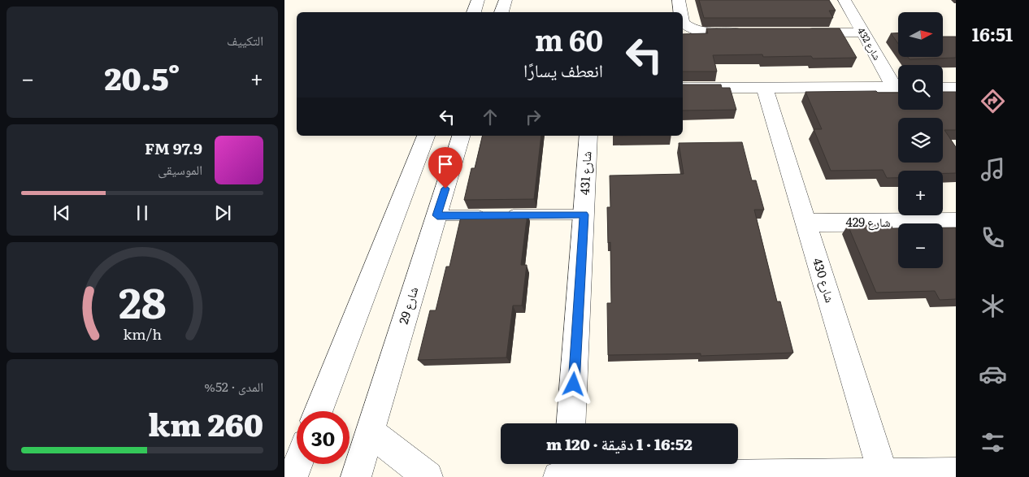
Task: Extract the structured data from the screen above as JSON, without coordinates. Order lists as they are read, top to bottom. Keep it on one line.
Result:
{"streets":{"street":["شارع 432","شارع 431","شارع 429","شارع 430","شارع 29"]},"crossings":[["شارع 429","شارع 430"]],"north":"right","page":{"tabs":"16:51","tile":["التكييف",["المدى · 52%","260 km"]],"map_buttons":["+","−"],"turn":["60 m","انعطف يسارًا"],"heat":["−","20.5°","+"],"song":["97.9 FM","الموسيقى"],"limit":"30","trip":"16:52 · 1 دقيقة · 120 m","gauge":["28","km/h"]}}
